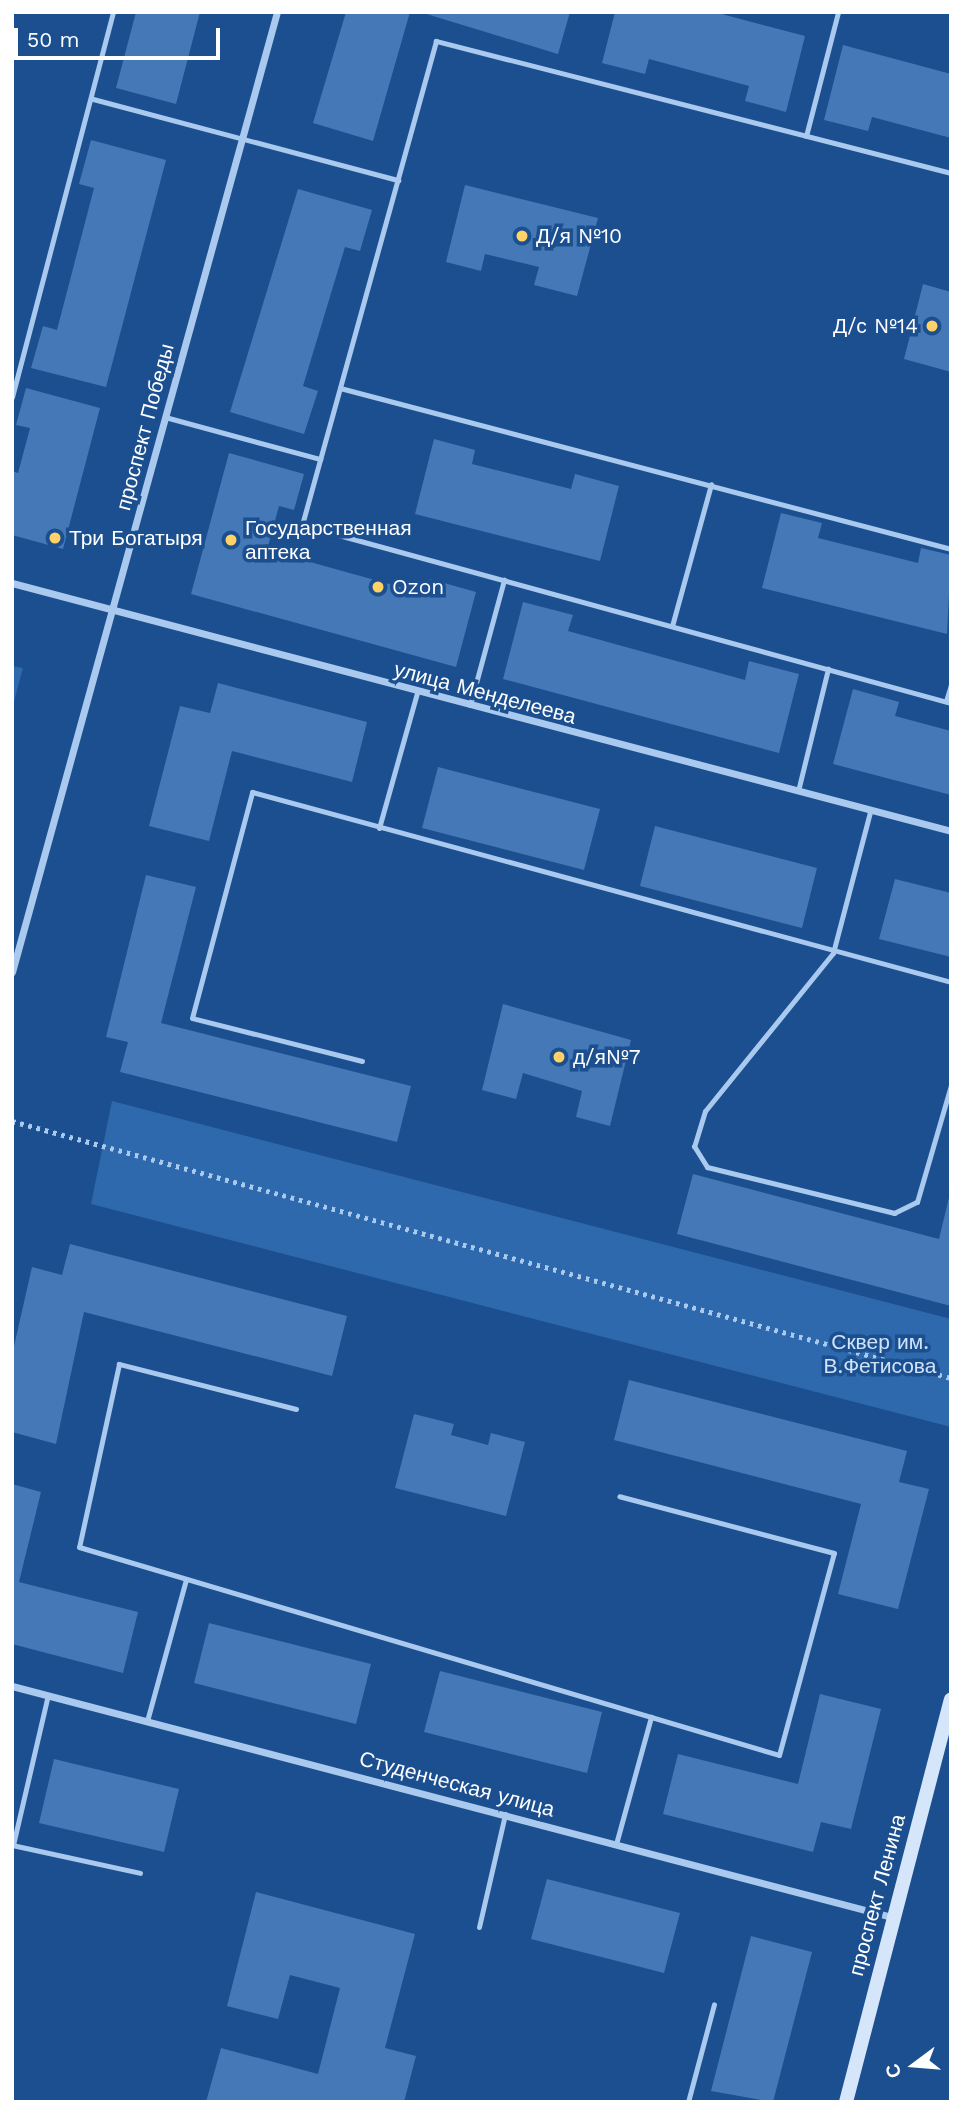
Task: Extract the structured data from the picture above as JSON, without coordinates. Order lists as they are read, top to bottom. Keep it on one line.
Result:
{"streets":{"street":["проспект Победы","улица Менделеева","Студенческая улица","проспект Ленина"]},"crossings":[["проспект Победы","улица Менделеева"],["Студенческая улица","проспект Ленина"]],"parks":["Сквер им. В.Фетисова"],"places":["Д/я №10","Д/с №14","Три Богатыря","Государственная аптека","Ozon","д/я№7"],"scale_bar":"50 m","north":"left"}
